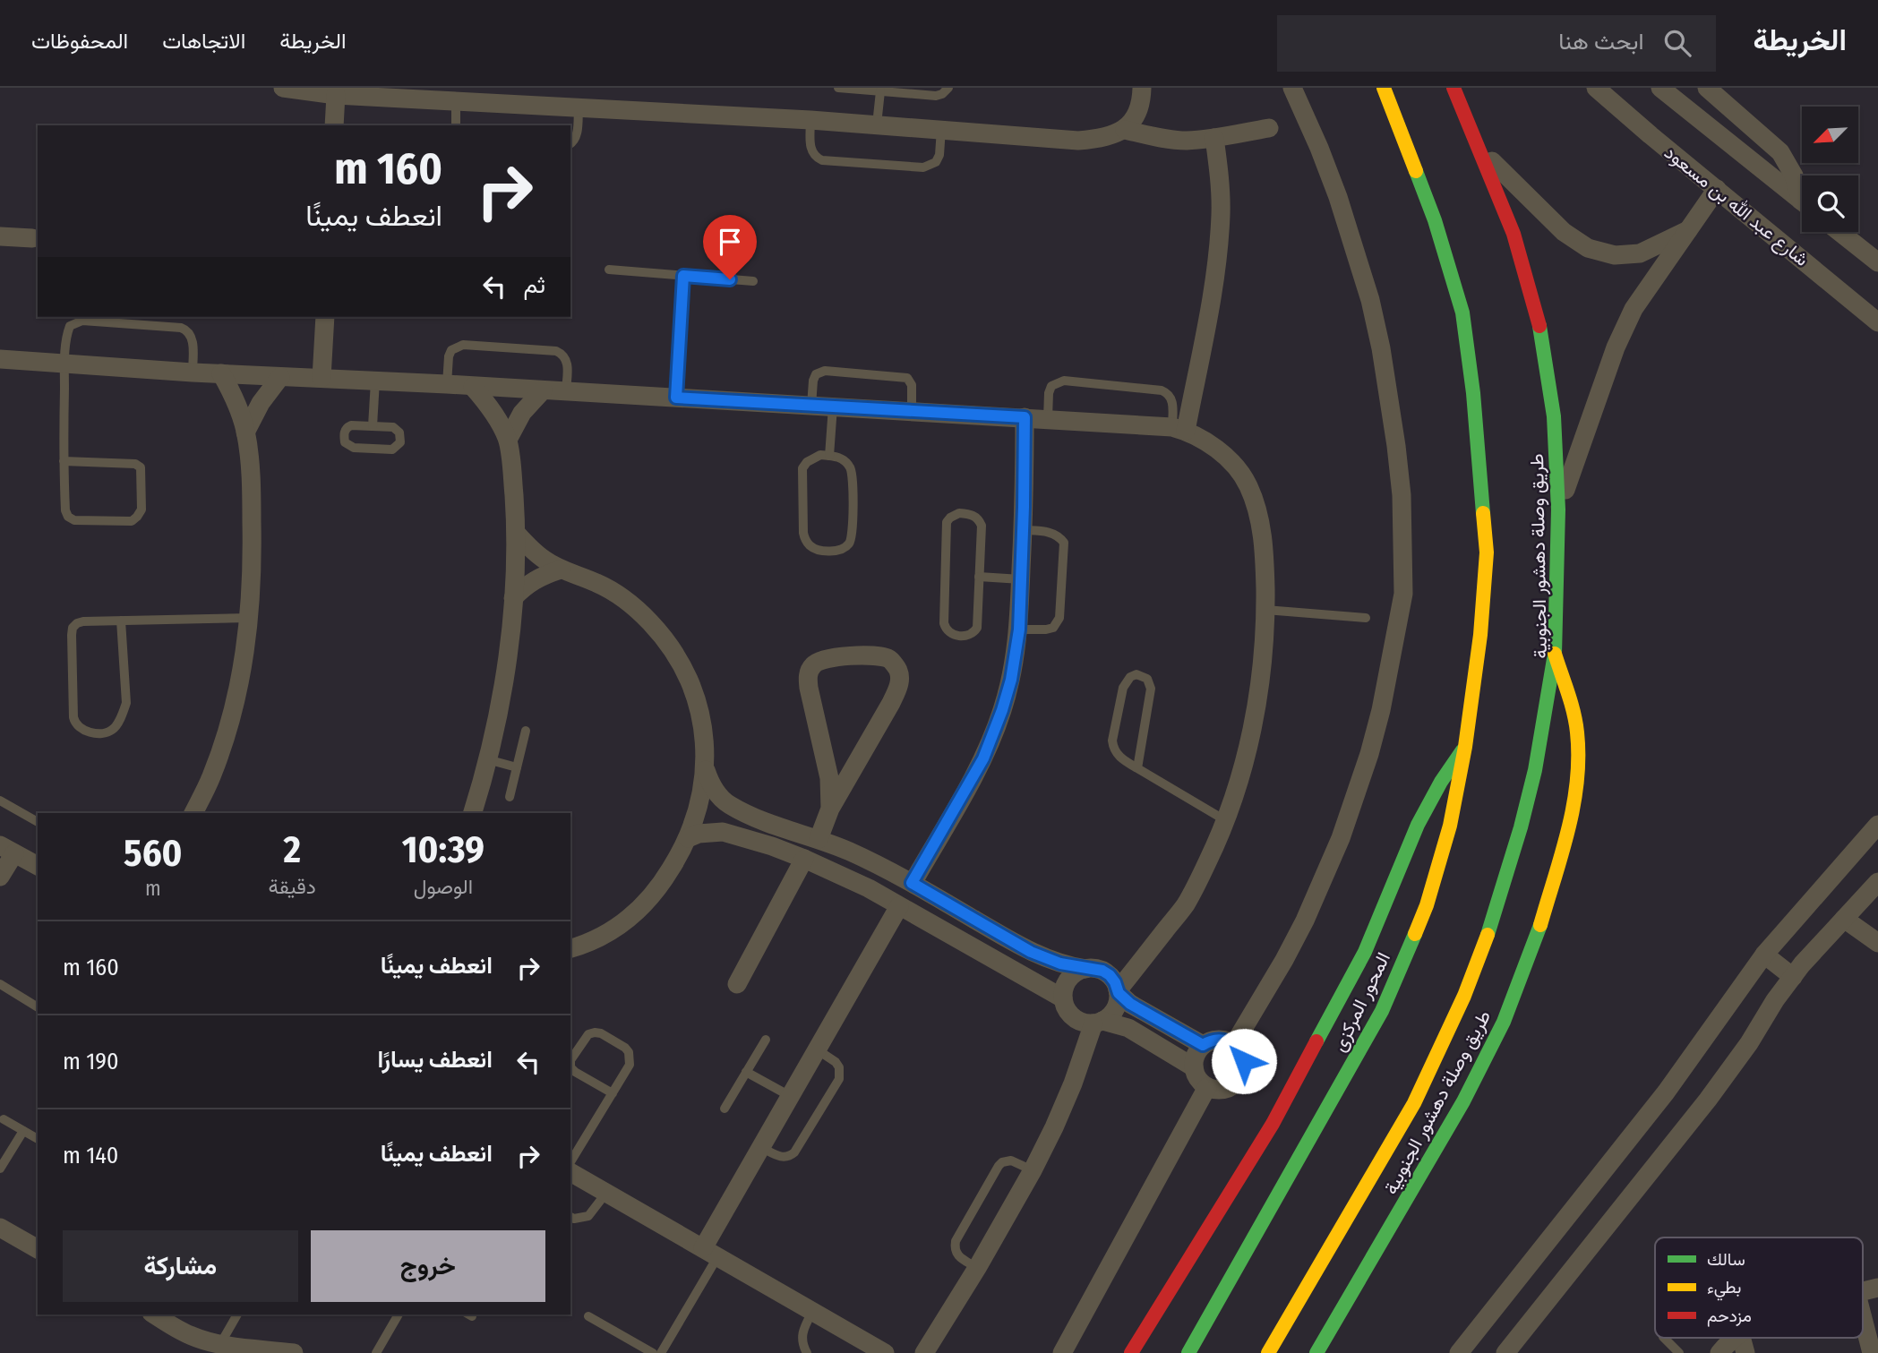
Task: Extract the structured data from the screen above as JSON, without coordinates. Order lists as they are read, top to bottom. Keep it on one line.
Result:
{"streets":{"main road":["طريق وصلة دهشور الجنوبية","المحور المركزى"],"street":["شارع عبد الله بن مسعود"]},"legend":["سالك","بطيء","مزدحم"],"north":"bottom left","page":{"header":"الخريطة","search":"ابحث هنا","nav":["الخريطة","الاتجاهات","المحفوظات"],"turn":["160 m","انعطف يمينًا"],"then":"ثم","eta":["10:39","الوصول","2","دقيقة","560","m"],"list":[{"name":"انعطف يمينًا","value":"160 m"},{"name":"انعطف يسارًا","value":"190 m"},{"name":"انعطف يمينًا","value":"140 m"}],"buttons":["خروج","مشاركة"]}}
